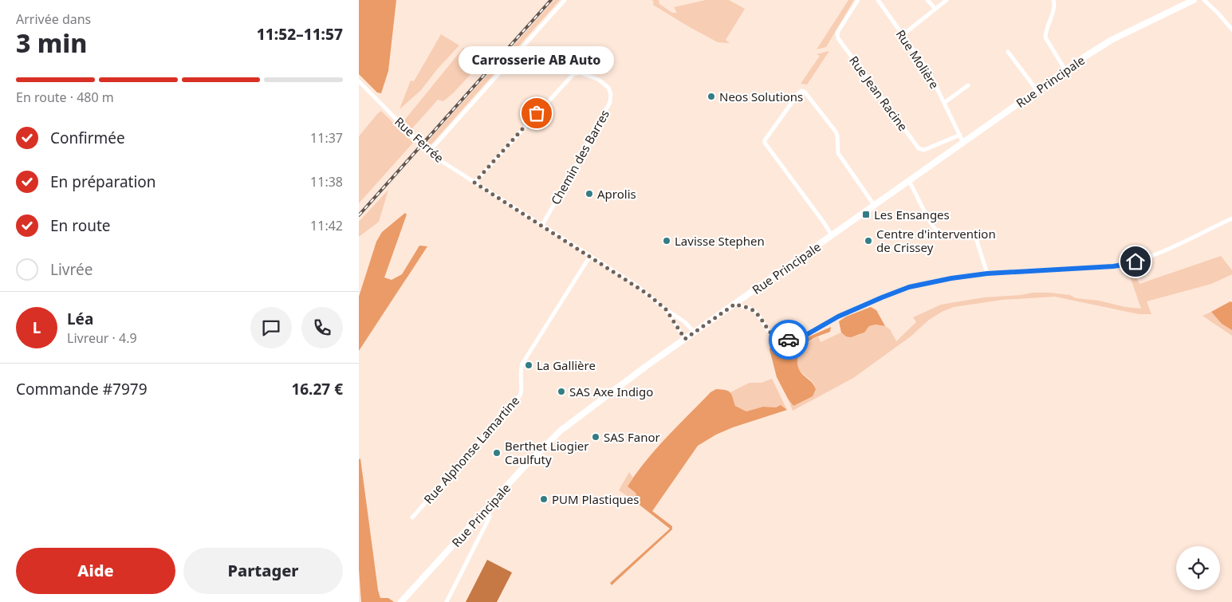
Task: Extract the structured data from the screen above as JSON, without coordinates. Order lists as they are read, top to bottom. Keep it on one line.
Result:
{"streets":{"street":["Rue Molière","Rue Principale","Rue Jean Racine","Rue Ferrée","Chemin des Barres","Rue Alphonse Lamartine"]},"crossings":[["Rue Molière","Rue Principale"],["Rue Molière","Rue Jean Racine"],["Rue Principale","Rue Ferrée"],["Rue Ferrée","Chemin des Barres"],["Rue Ferrée","Rue Alphonse Lamartine"]],"places":{"other":["Neos Solutions","Carrosserie AB Auto","Aprolis","Lavisse Stephen","Centre d'intervention de Crissey","La Gallière","SAS Axe Indigo","SAS Fanor","Berthet Liogier Caulfuty","PUM Plastiques"],"transit":["Les Ensanges"]},"page":{"heading":["3 min","Arrivée dans","11:52–11:57"],"panel":["Léa","Livreur · 4.9","Commande #7979","16.27 €"],"bubble":"Carrosserie AB Auto","bar":"En route · 480 m","list":[["Confirmée","11:37"],["En préparation","11:38"],["En route","11:42"],"Livrée"],"round":"L","buttons":["Aide","Partager"]}}
